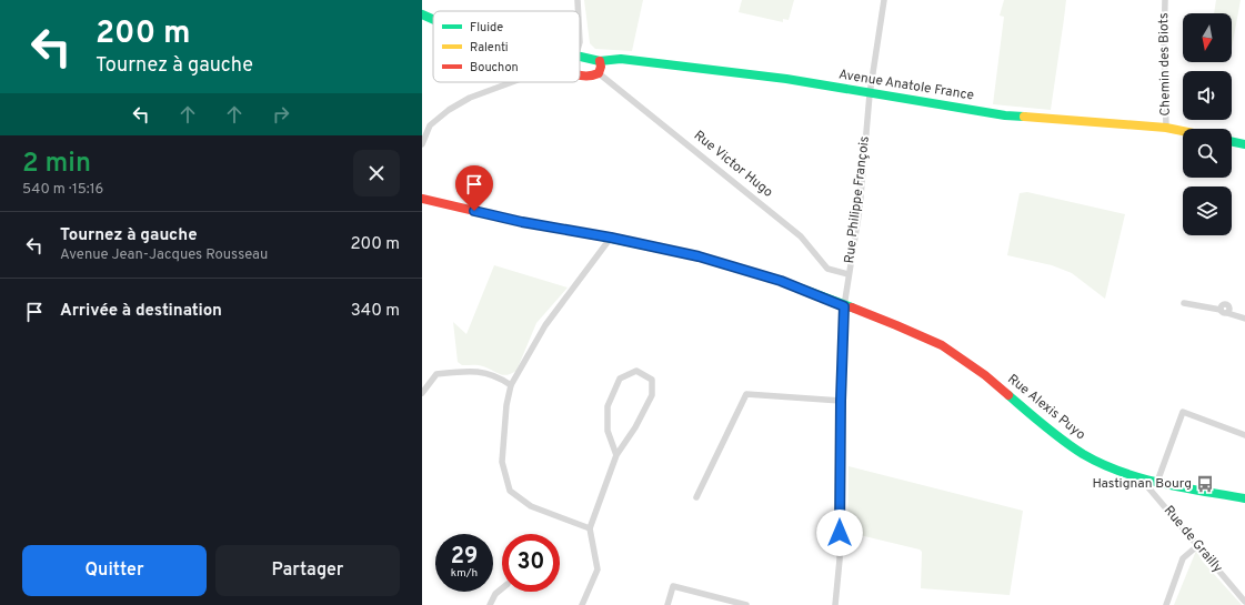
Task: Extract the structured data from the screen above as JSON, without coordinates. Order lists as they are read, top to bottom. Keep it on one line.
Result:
{"streets":{"street":["Chemin des Biots","Avenue Anatole France","Rue Victor Hugo","Rue Philippe François","Rue Alexis Puyo","Rue de Grailly"]},"crossings":[["Chemin des Biots","Avenue Anatole France"],["Avenue Anatole France","Rue Philippe François"],["Rue Victor Hugo","Rue Philippe François"],["Rue Philippe François","Rue Alexis Puyo"],["Rue Alexis Puyo","Rue de Grailly"]],"places":{"bus stop":["Hastignan Bourg"]},"legend":["Fluide","Ralenti","Bouchon"],"north":"bottom","page":{"turn":["200 m","Tournez à gauche"],"heading":["2 min","540 m · 15:16"],"list":[{"name":"Tournez à gauche","note":"Avenue Jean-Jacques Rousseau","value":"200 m"},{"name":"Arrivée à destination","value":"340 m"}],"speed":"29 km/h","limit":"30","buttons":["Quitter","Partager"]}}
